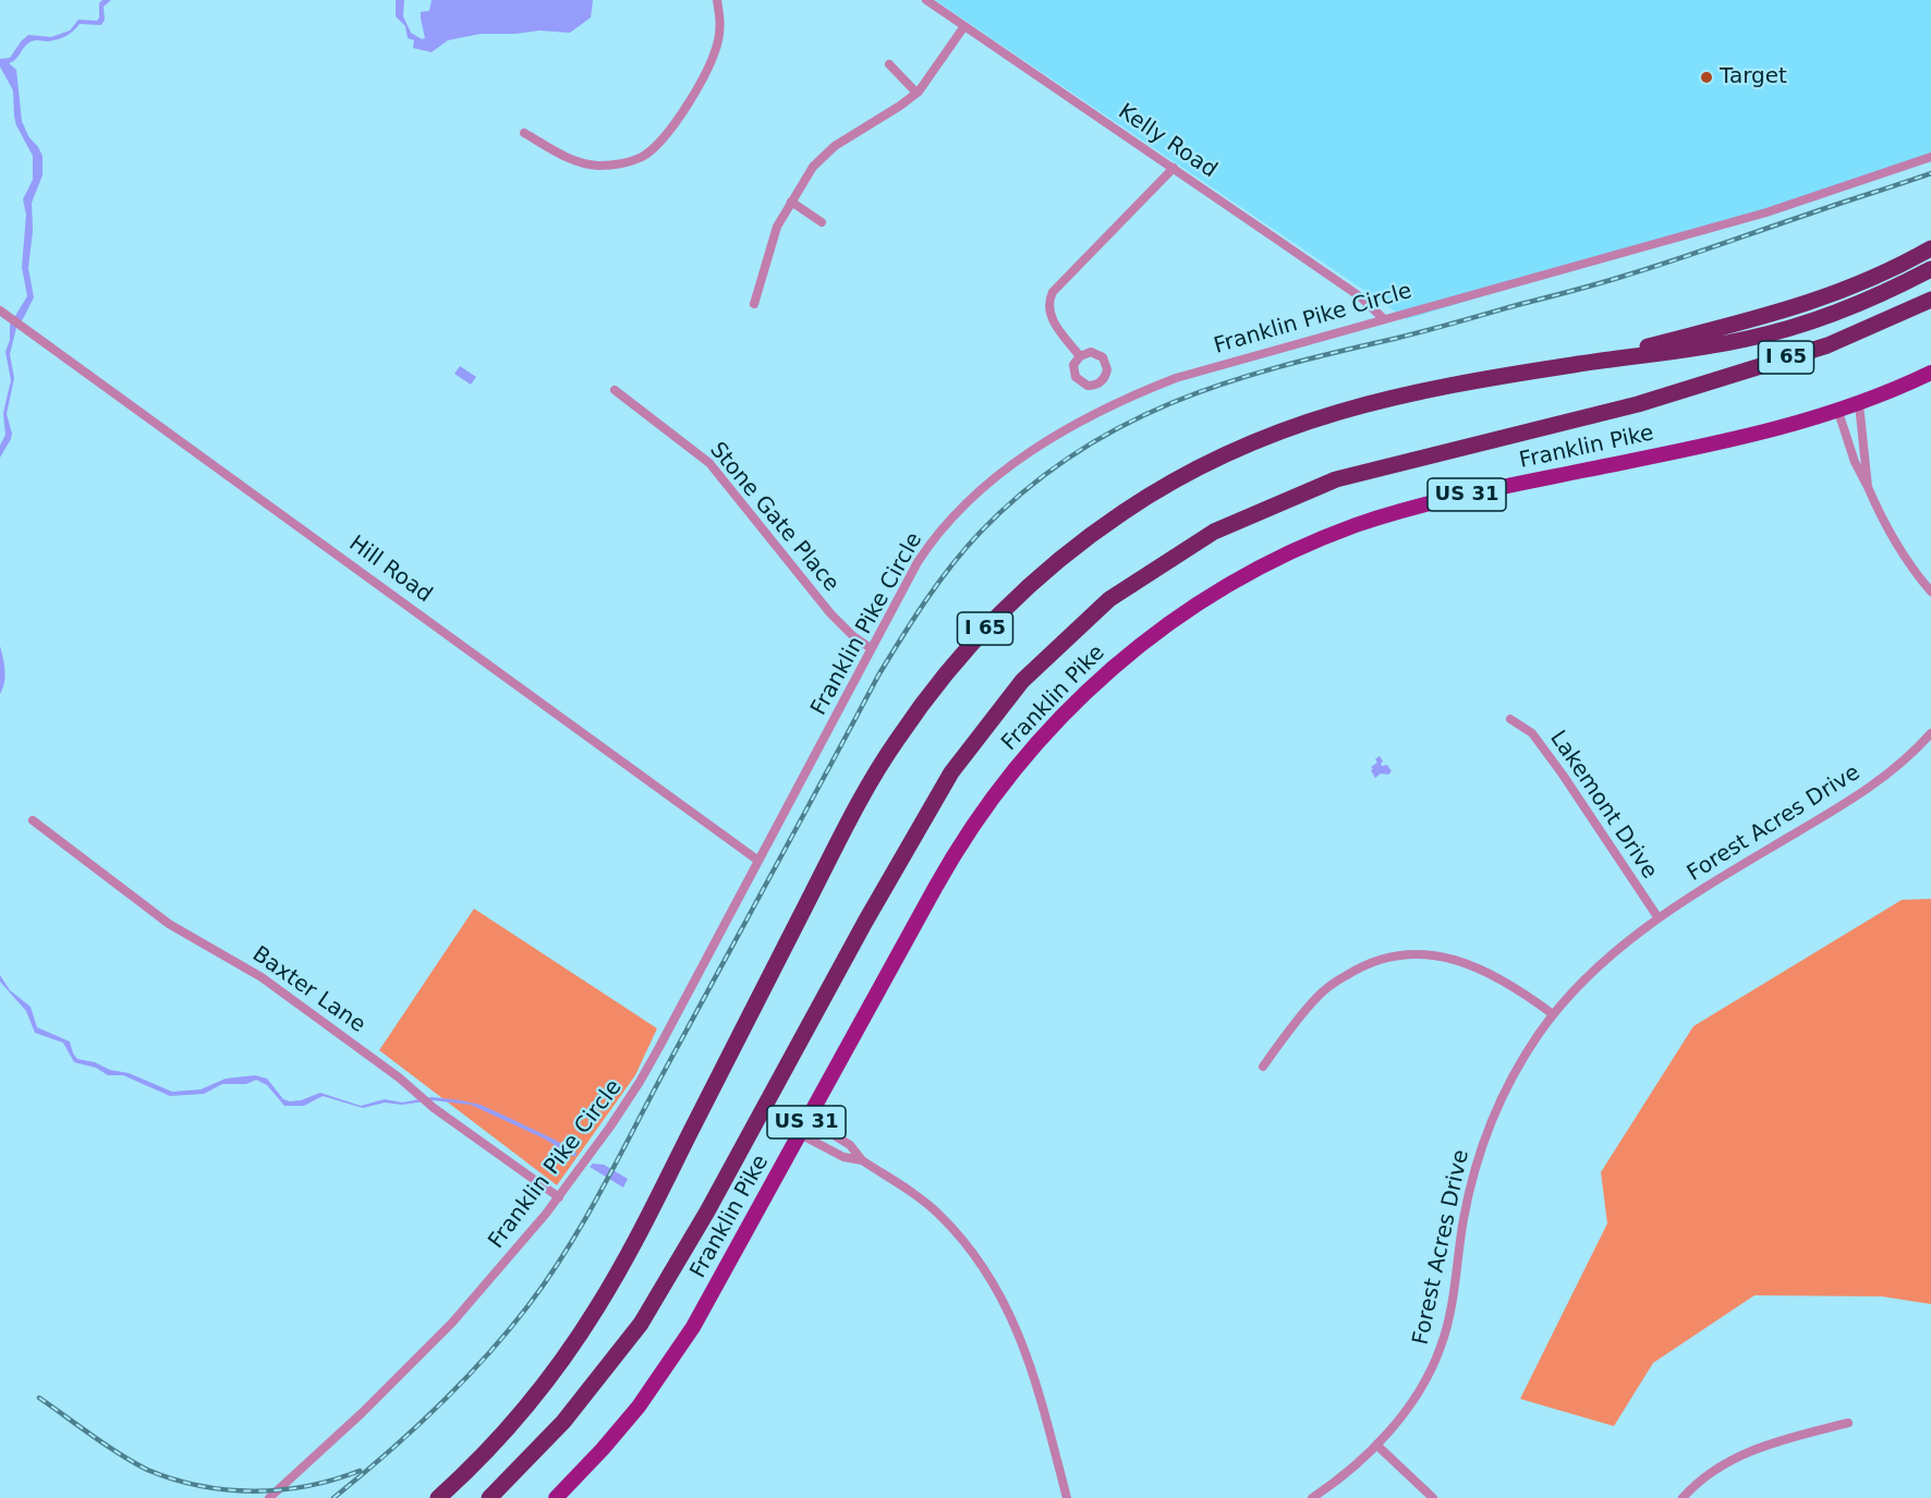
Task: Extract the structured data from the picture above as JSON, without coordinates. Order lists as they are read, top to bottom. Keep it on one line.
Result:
{"streets":{"highway":["I 65"],"main road":["Franklin Pike","US 31"],"street":["Kelly Road","Franklin Pike Circle","Stone Gate Place","Hill Road","Lakemont Drive","Forest Acres Drive","Baxter Lane"]},"crossings":[["Kelly Road","Franklin Pike Circle"],["Franklin Pike Circle","Stone Gate Place"],["Franklin Pike Circle","Hill Road"],["Franklin Pike Circle","Baxter Lane"],["Lakemont Drive","Forest Acres Drive"]],"places":["Target"]}
